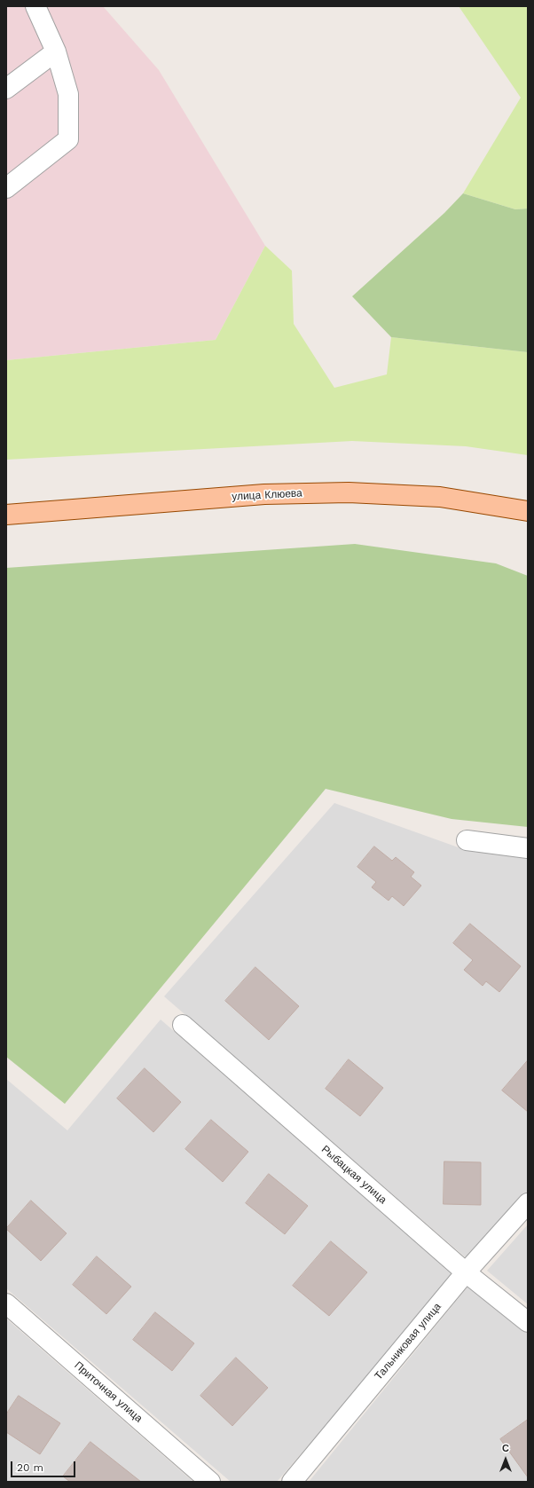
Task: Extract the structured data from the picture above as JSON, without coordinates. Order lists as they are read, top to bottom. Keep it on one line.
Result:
{"streets":{"main road":["улица Клюева"],"street":["Рыбацкая улица","Тальниковая улица","Приточная улица"]},"crossings":[["Рыбацкая улица","Тальниковая улица"]],"scale_bar":"20 m","north":"top"}
